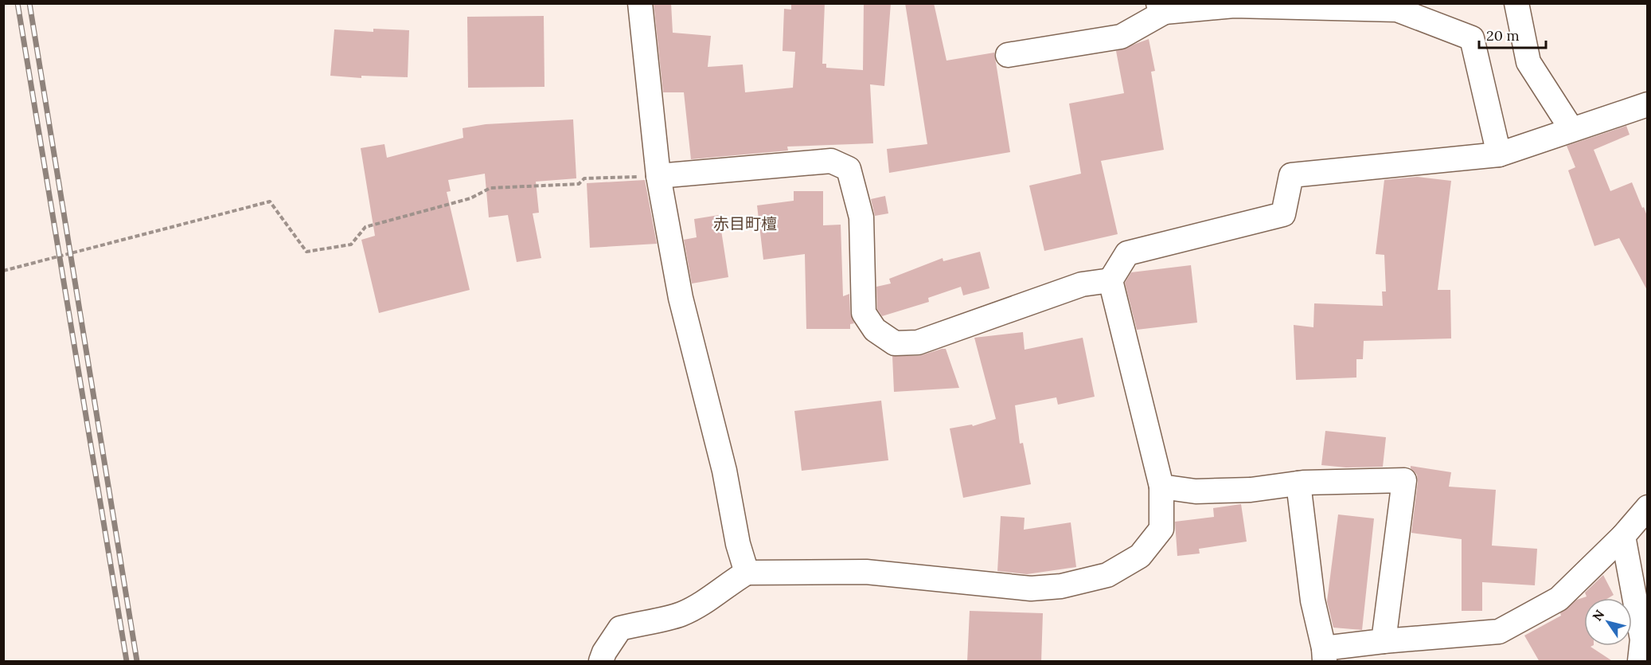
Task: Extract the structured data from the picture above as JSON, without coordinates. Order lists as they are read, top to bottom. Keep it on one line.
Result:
{"districts":["赤目町檀"],"scale_bar":"20 m","north":"top left"}
